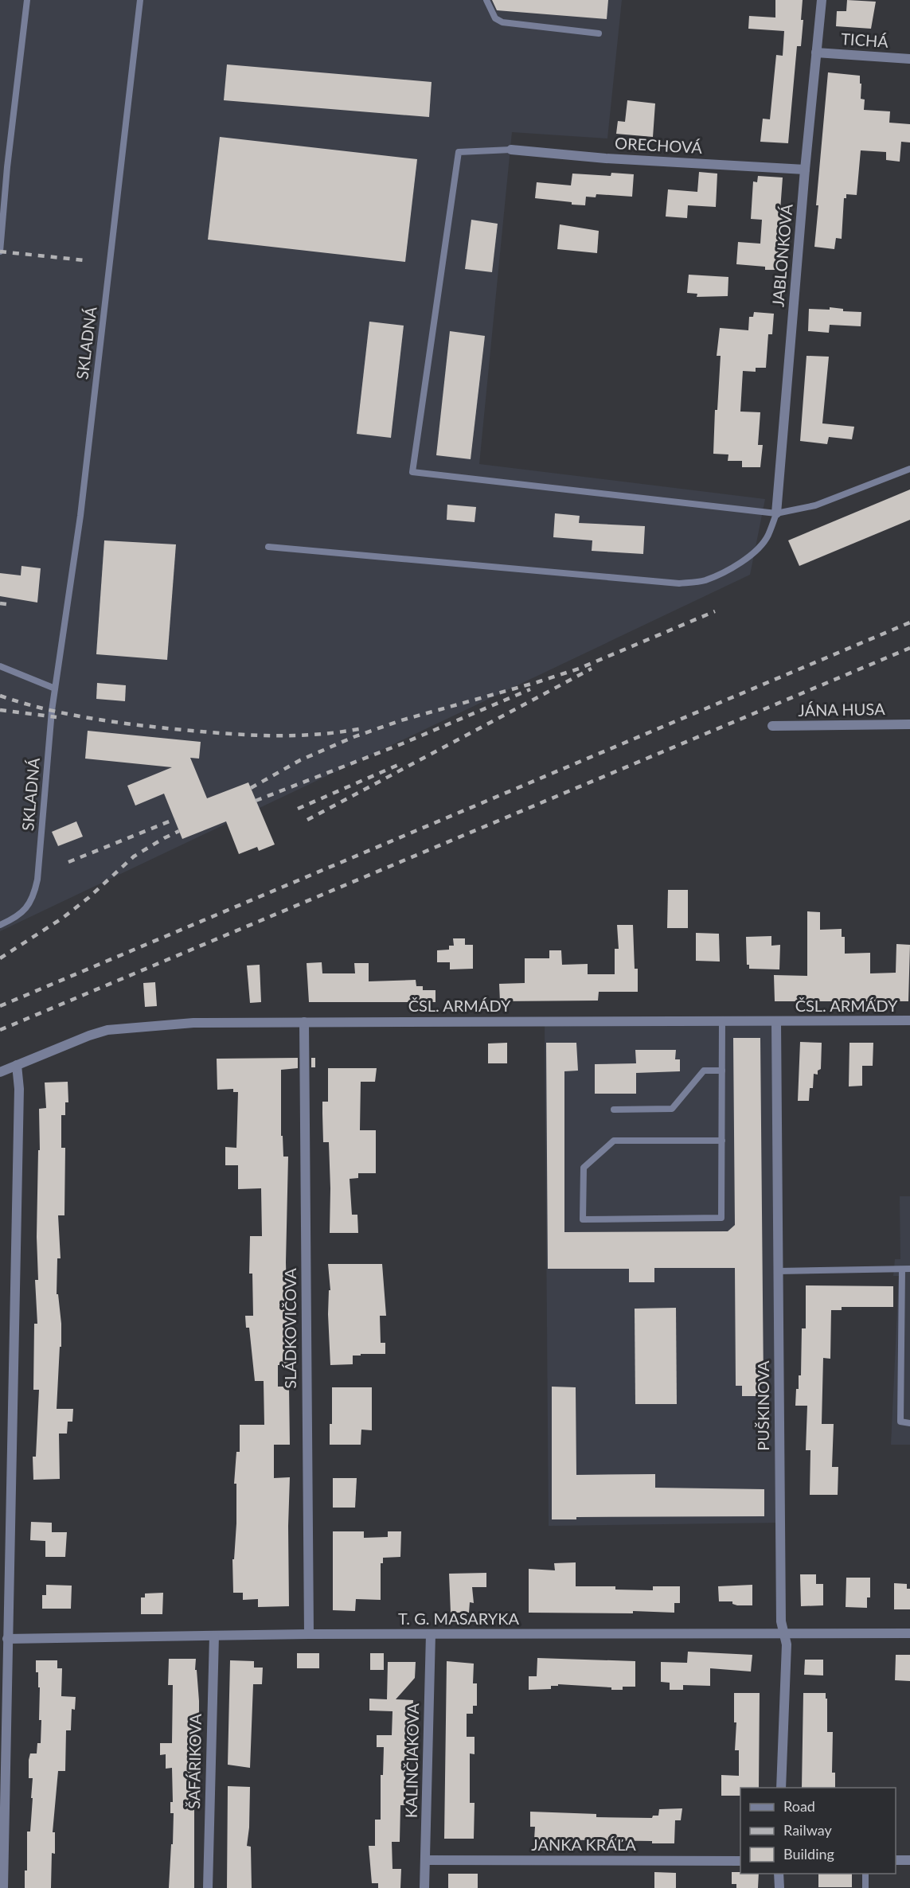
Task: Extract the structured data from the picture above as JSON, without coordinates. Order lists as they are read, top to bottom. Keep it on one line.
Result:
{"streets":{"street":["TICHÁ","ORECHOVÁ","JABLONKOVÁ","JÁNA HUSA","ČSL. ARMÁDY","SLÁDKOVIČOVA","PUŠKINOVA","T. G. MASARYKA","KALINČIAKOVA","ŠAFÁRIKOVA","JANKA KRÁĽA"],"lane":["SKLADNÁ"]},"crossings":[["TICHÁ","JABLONKOVÁ"],["ORECHOVÁ","JABLONKOVÁ"],["ČSL. ARMÁDY","SLÁDKOVIČOVA"],["ČSL. ARMÁDY","PUŠKINOVA"],["SLÁDKOVIČOVA","T. G. MASARYKA"],["PUŠKINOVA","T. G. MASARYKA"],["T. G. MASARYKA","KALINČIAKOVA"],["T. G. MASARYKA","ŠAFÁRIKOVA"],["KALINČIAKOVA","JANKA KRÁĽA"]],"legend":["Road","Railway","Building"]}
